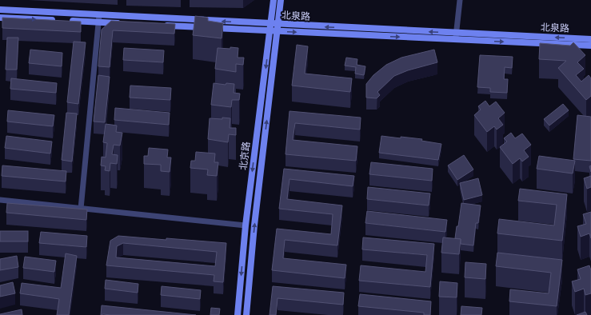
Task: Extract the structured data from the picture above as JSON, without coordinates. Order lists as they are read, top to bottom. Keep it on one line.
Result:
{"streets":{"main road":["北泉路","北京路"]},"crossings":[["北泉路","北京路"]]}
